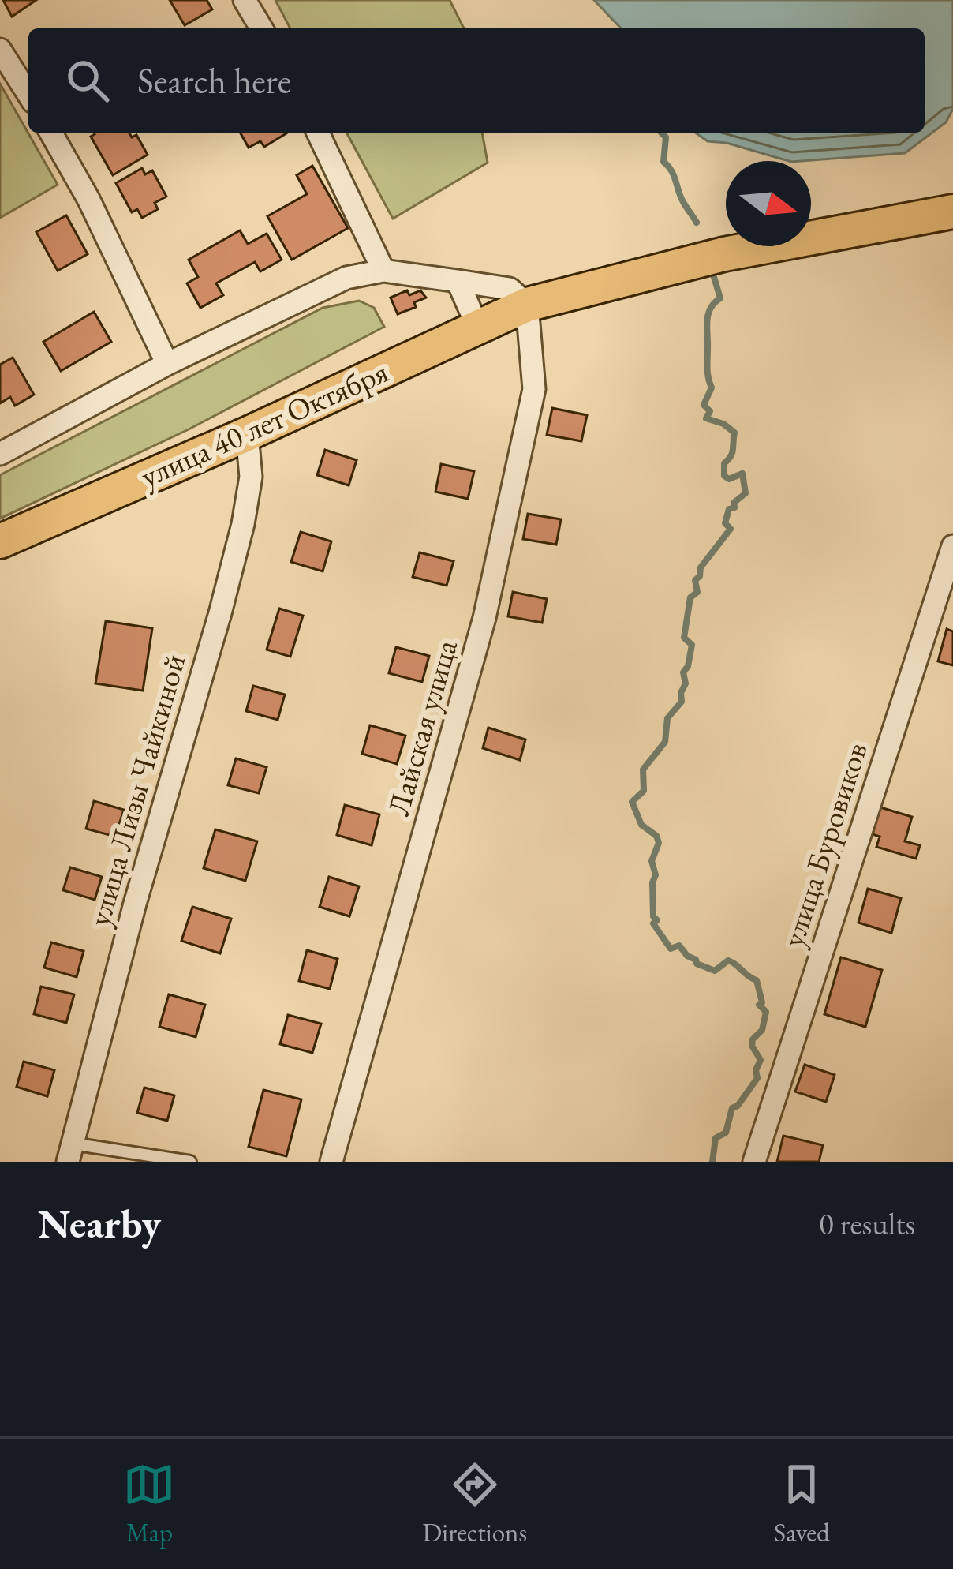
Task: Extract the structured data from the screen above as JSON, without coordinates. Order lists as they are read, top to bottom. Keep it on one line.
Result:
{"streets":{"main road":["улица 40 лет Октября"],"street":["Лайская улица","улица Лизы Чайкиной","улица Буровиков"]},"crossings":[["улица 40 лет Октября","Лайская улица"],["улица 40 лет Октября","улица Лизы Чайкиной"]],"north":"right","page":{"search":"Search here","heading":["Nearby","0 results"],"nav":["Map","Directions","Saved"]}}
